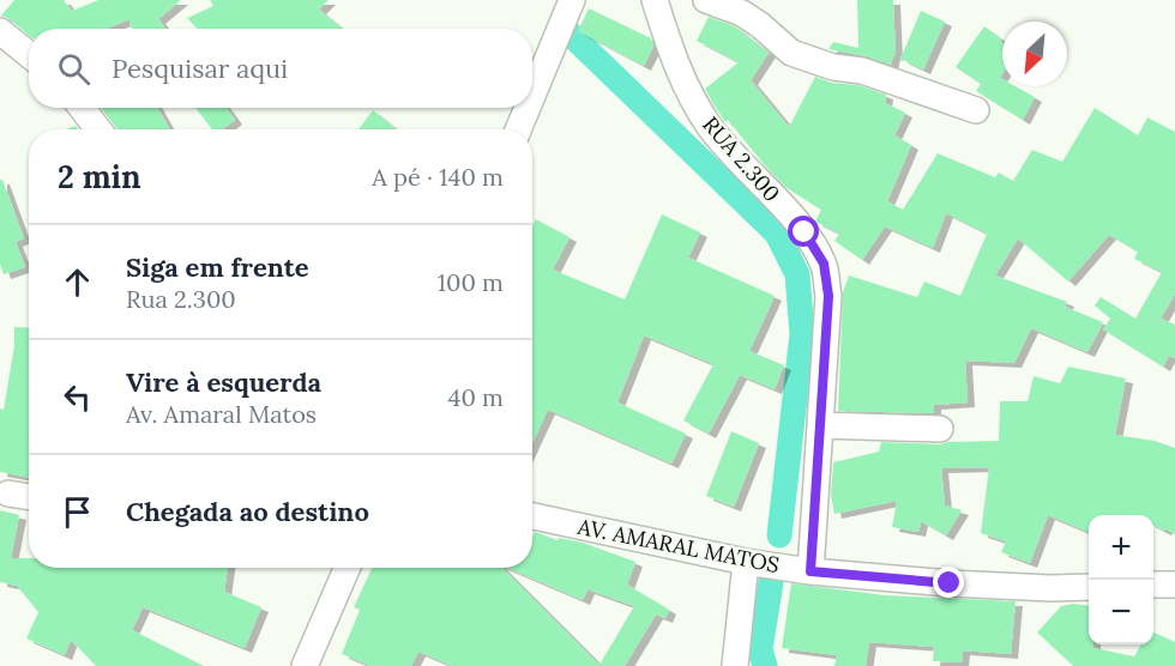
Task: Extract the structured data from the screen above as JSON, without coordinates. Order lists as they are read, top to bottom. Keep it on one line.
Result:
{"streets":{"street":["RUA 2.300","AV. AMARAL MATOS"]},"crossings":[["RUA 2.300","AV. AMARAL MATOS"]],"north":"bottom left","page":{"search":"Pesquisar aqui","heading":["2 min","A pé · 140 m"],"list":[["Siga em frente","Rua 2.300","100 m"],["Vire à esquerda","Av. Amaral Matos","40 m"],"Chegada ao destino"],"map_buttons":["+","−"]}}
